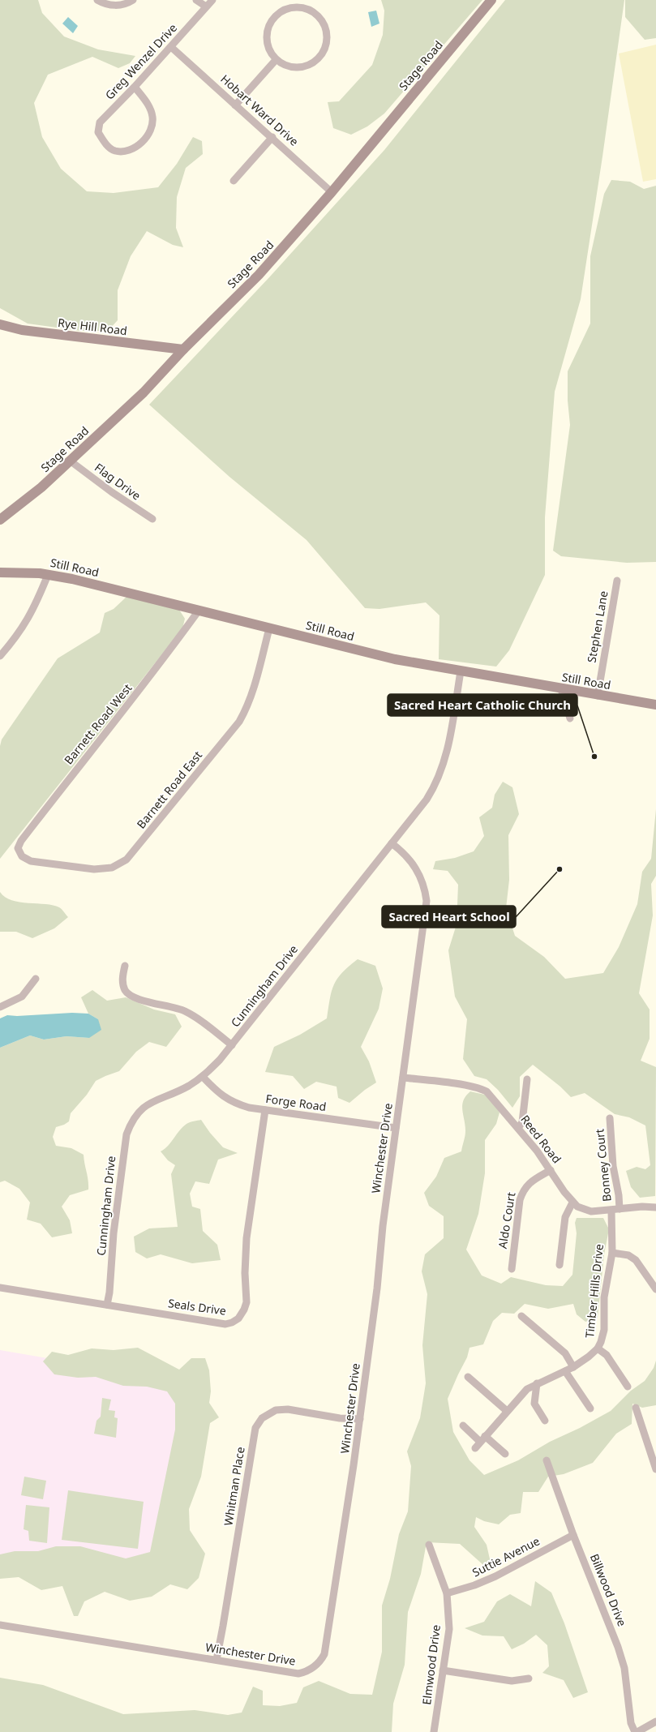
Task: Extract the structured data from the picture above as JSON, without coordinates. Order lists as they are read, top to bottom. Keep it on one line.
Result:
{"streets":{"street":["Greg Wenzel Drive","Stage Road","Hobart Ward Drive","Rye Hill Road","Flag Drive","Still Road","Stephen Lane","Barnett Road West","Barnett Road East","Cunningham Drive","Forge Road","Reed Road","Winchester Drive","Bonney Court","Aldo Court","Timber Hills Drive","Seals Drive","Whitman Place","Suttie Avenue","Billwood Drive","Elmwood Drive"]},"crossings":[["Greg Wenzel Drive","Hobart Ward Drive"],["Stage Road","Hobart Ward Drive"],["Stage Road","Rye Hill Road"],["Stage Road","Flag Drive"],["Still Road","Stephen Lane"],["Still Road","Barnett Road West"],["Still Road","Barnett Road East"],["Still Road","Cunningham Drive"],["Barnett Road West","Barnett Road East"],["Cunningham Drive","Forge Road"],["Cunningham Drive","Winchester Drive"],["Cunningham Drive","Seals Drive"],["Forge Road","Winchester Drive"],["Forge Road","Seals Drive"],["Reed Road","Winchester Drive"],["Reed Road","Bonney Court"],["Reed Road","Aldo Court"],["Reed Road","Timber Hills Drive"],["Winchester Drive","Whitman Place"],["Suttie Avenue","Billwood Drive"],["Suttie Avenue","Elmwood Drive"]],"places":["Sacred Heart Catholic Church","Sacred Heart School"]}
